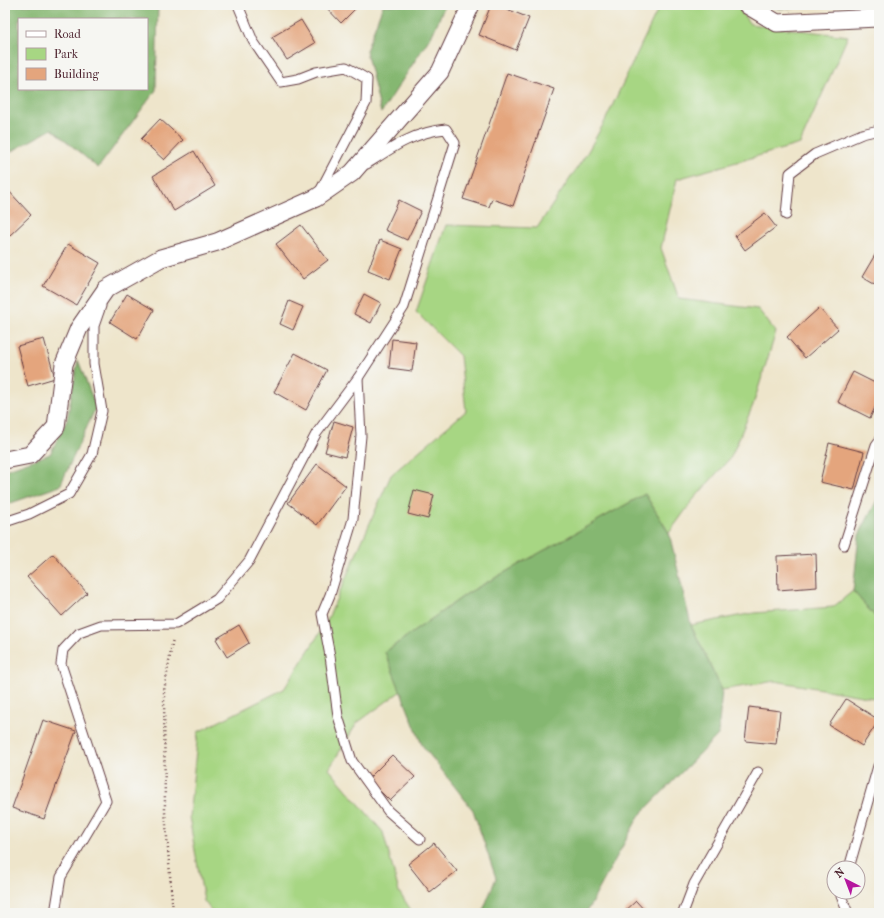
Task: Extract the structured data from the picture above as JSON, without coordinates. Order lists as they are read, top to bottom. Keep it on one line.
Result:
{"legend":["Road","Park","Building"],"north":"top left"}
